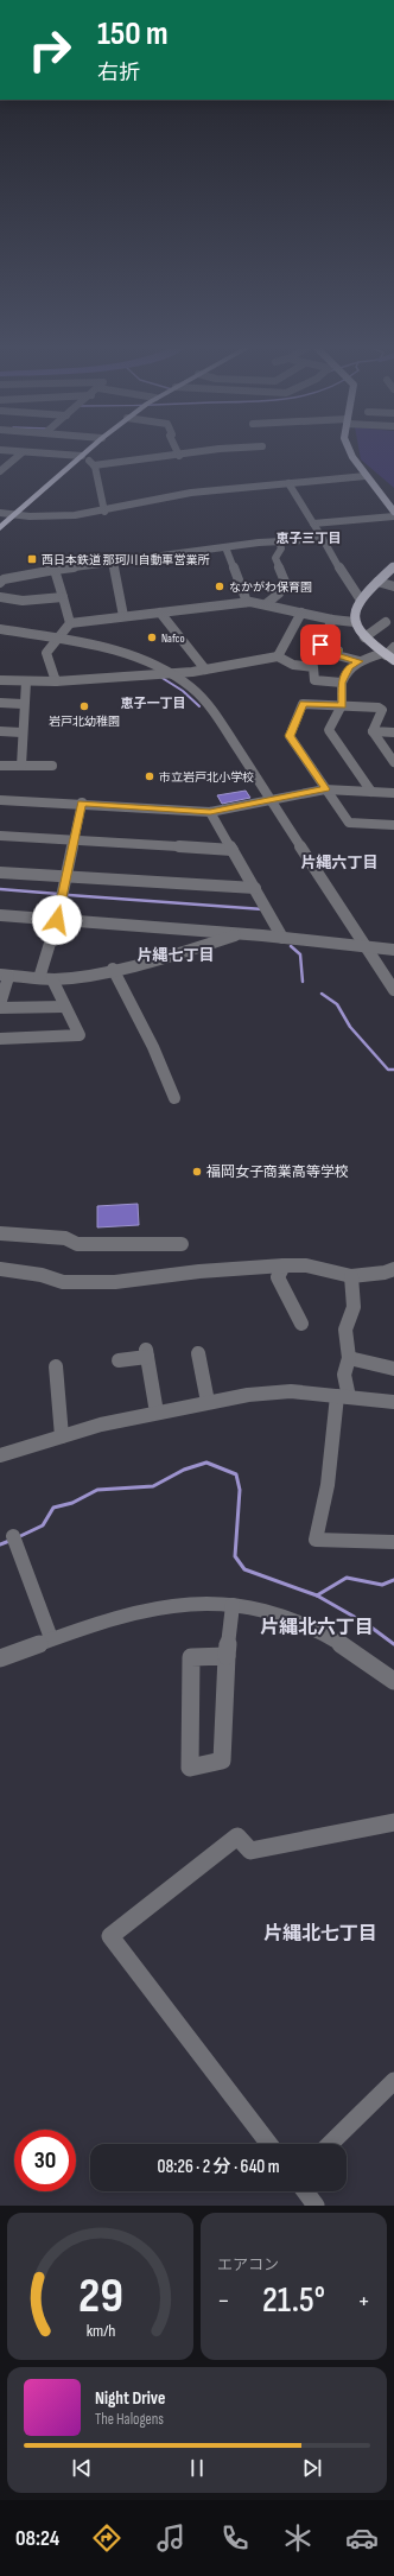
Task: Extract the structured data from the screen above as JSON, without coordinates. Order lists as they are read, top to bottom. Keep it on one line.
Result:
{"districts":["恵子三丁目","恵子一丁目","片縄六丁目","片縄七丁目","片縄北六丁目","片縄北七丁目"],"places":{"transit":["西日本鉄道 那珂川自動車営業所"],"other":["なかがわ保育園","Nafco","岩戸北幼稚園","市立岩戸北小学校","福岡女子商業高等学校"]},"page":{"turn":["150 m","右折"],"limit":"30","trip":"08:26 · 2 分 · 640 m","tile":"エアコン","heat":["−","21.5°","+"],"song":["Night Drive","The Halogens"],"tabs":"08:24","gauge":["29","km/h"]}}
